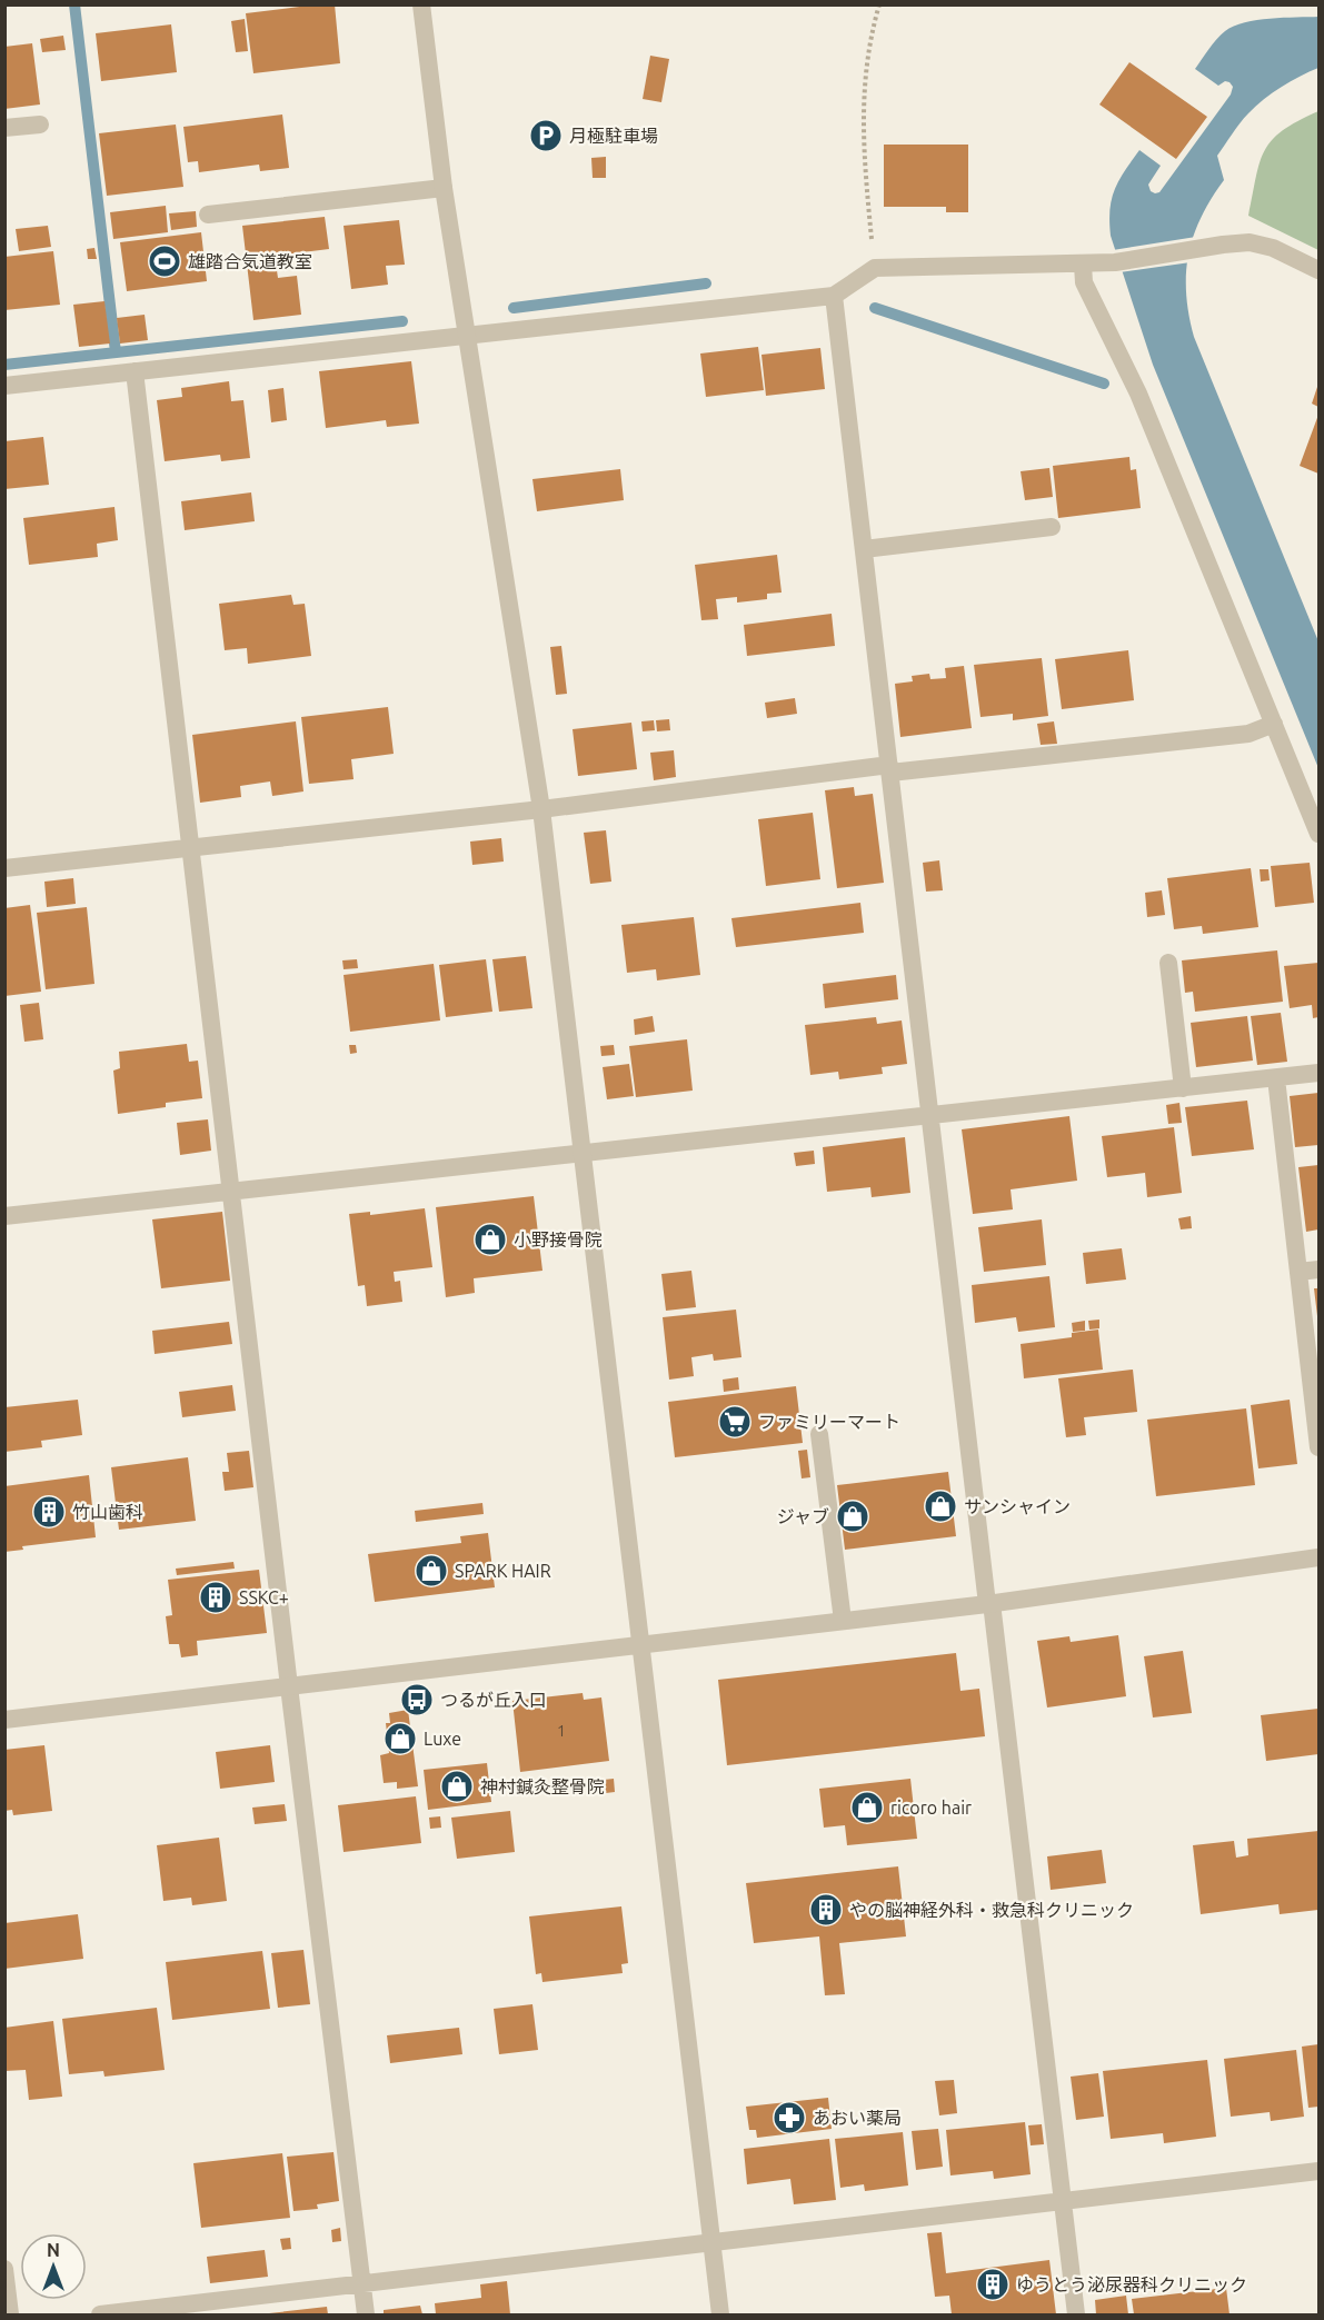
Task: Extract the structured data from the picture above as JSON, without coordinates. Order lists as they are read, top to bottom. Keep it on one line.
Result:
{"places":{"parking":["月極駐車場"],"sports":["雄踏合気道教室"],"shop":["小野接骨院","サンシャイン","ジャブ","SPARK HAIR","Luxe","神村鍼灸整骨院","ricoro hair"],"supermarket":["ファミリーマート"],"building":["竹山歯科","SSKC+","やの脳神経外科・救急科クリニック","ゆうとう泌尿器科クリニック"],"bus stop":["つるが丘入口"],"pharmacy":["あおい薬局"]},"house_numbers":["1"],"north":"top"}
